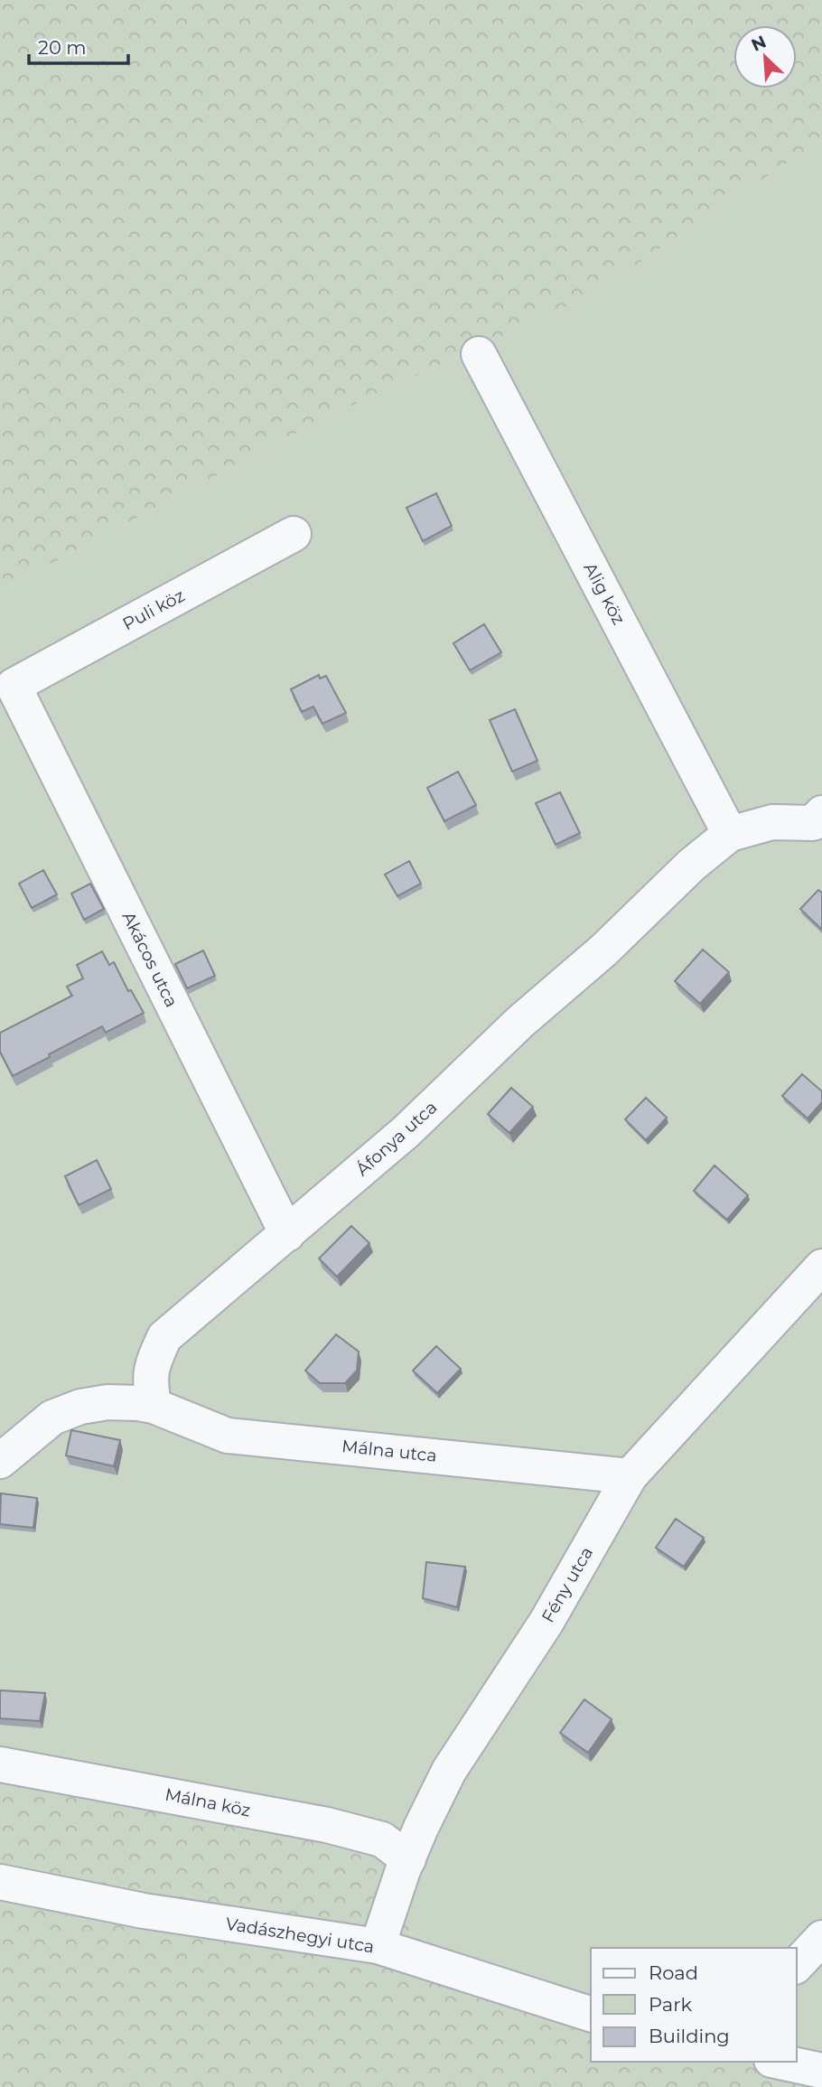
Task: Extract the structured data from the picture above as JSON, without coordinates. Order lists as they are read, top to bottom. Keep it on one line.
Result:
{"streets":{"street":["Alig köz","Puli köz","Akácos utca","Áfonya utca","Málna utca","Fény utca","Málna köz","Vadászhegyi utca"]},"crossings":[["Alig köz","Áfonya utca"],["Puli köz","Akácos utca"],["Akácos utca","Áfonya utca"],["Áfonya utca","Málna utca"],["Málna utca","Fény utca"],["Fény utca","Málna köz"],["Fény utca","Vadászhegyi utca"]],"legend":["Road","Park","Building"],"scale_bar":"20 m","north":"top left"}
